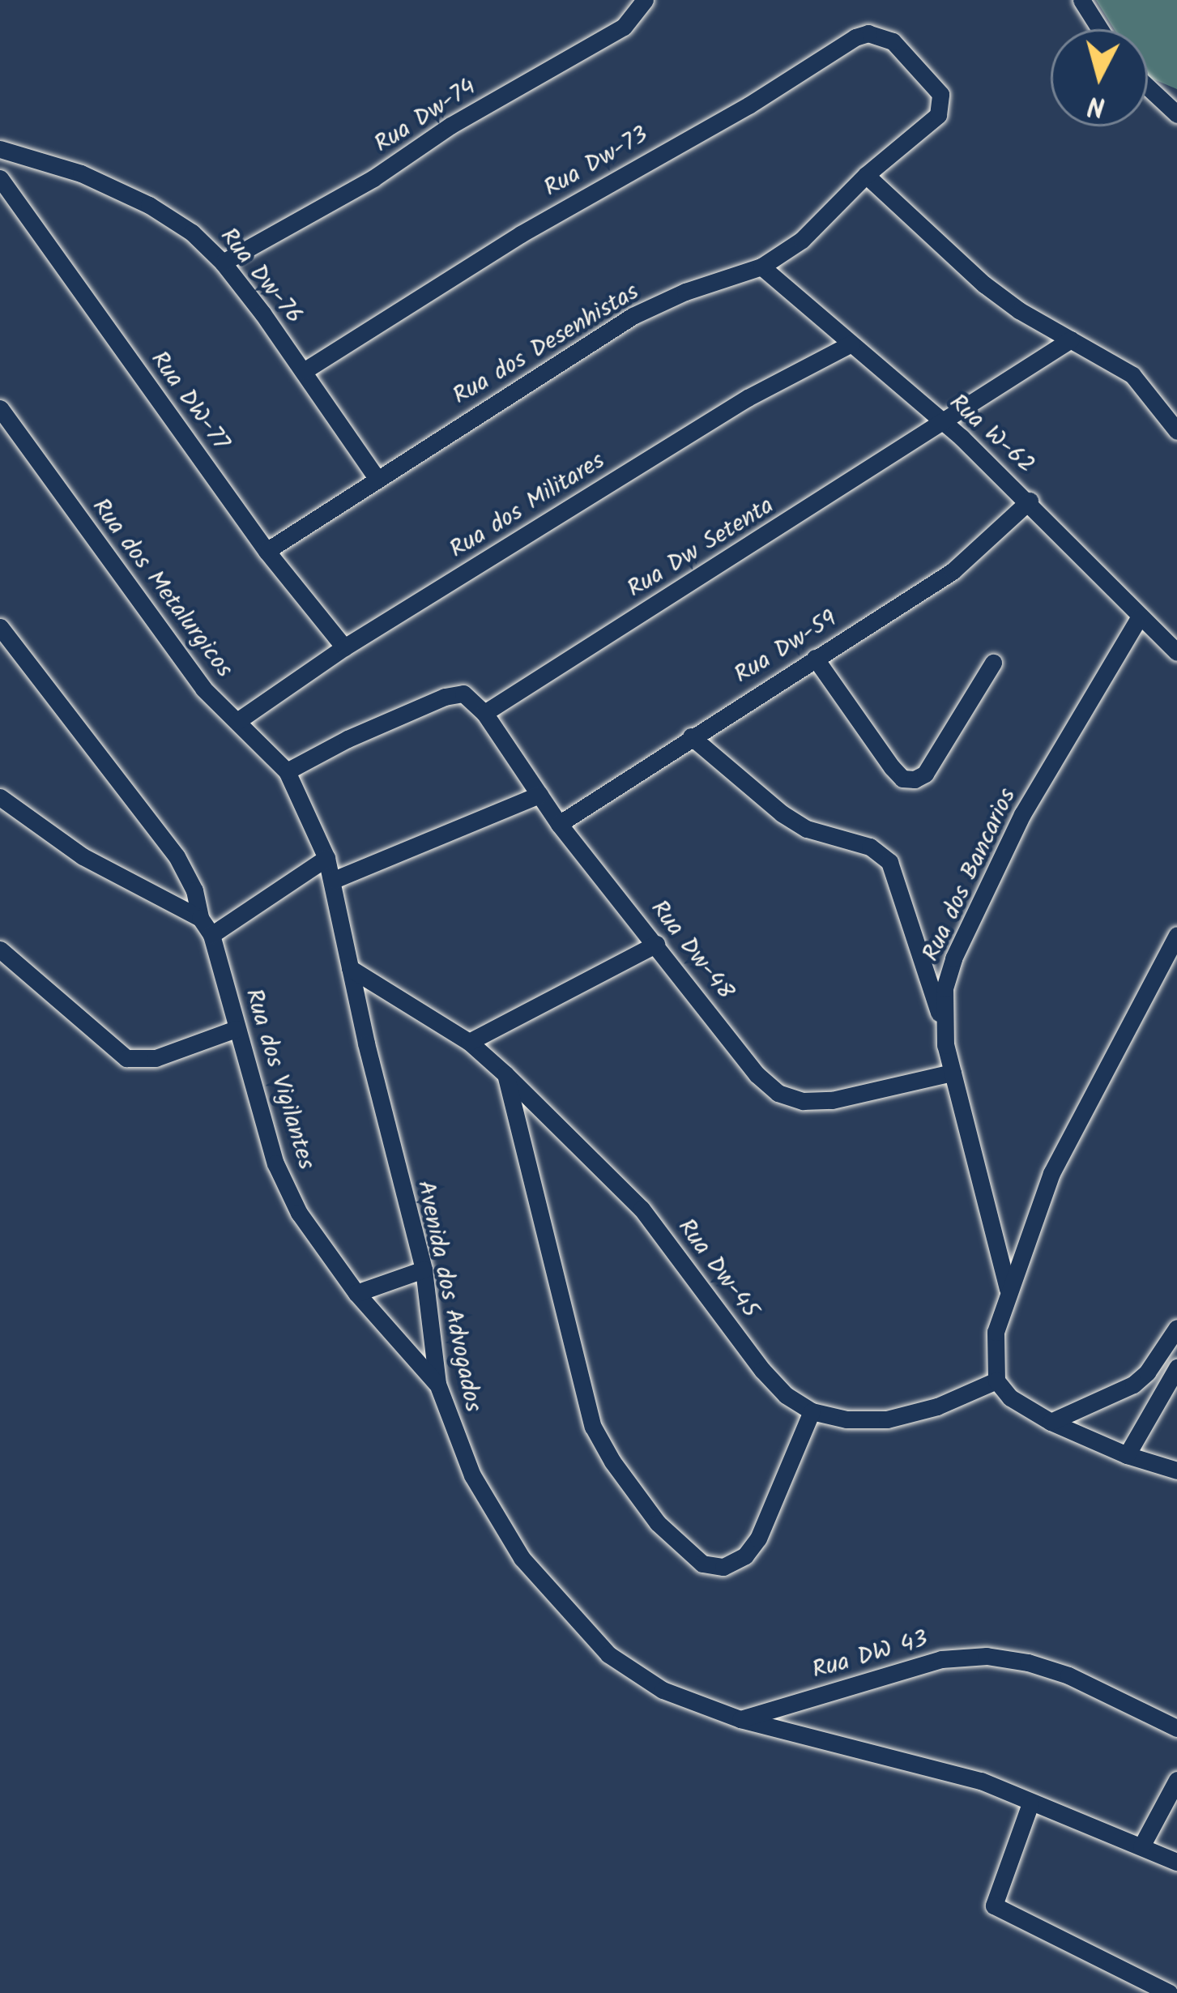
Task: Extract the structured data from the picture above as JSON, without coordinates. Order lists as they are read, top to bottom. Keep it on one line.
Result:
{"streets":{"street":["Rua Dw-74","Rua Dw-73","Rua Dw-76","Rua dos Desenhistas","Rua DW-77","Rua W-62","Rua dos Militares","Rua Dw Setenta","Rua dos Metalurgicos","Rua Dw-59","Rua dos Bancarios","Rua Dw-48","Rua dos Vigilantes","Rua Dw-45","Avenida dos Advogados","Rua DW 43"]},"crossings":[["Rua Dw-74","Rua Dw-76"],["Rua Dw-73","Rua Dw-76"],["Rua Dw-73","Rua dos Desenhistas"],["Rua Dw-76","Rua dos Desenhistas"],["Rua dos Desenhistas","Rua DW-77"],["Rua dos Desenhistas","Rua W-62"],["Rua DW-77","Rua dos Militares"],["Rua W-62","Rua dos Militares"],["Rua W-62","Rua Dw Setenta"],["Rua W-62","Rua Dw-59"],["Rua W-62","Rua dos Bancarios"],["Rua dos Militares","Rua dos Metalurgicos"],["Rua Dw Setenta","Rua Dw-48"],["Rua dos Metalurgicos","Rua Dw-48"],["Rua dos Metalurgicos","Avenida dos Advogados"],["Rua Dw-59","Rua Dw-48"],["Rua dos Bancarios","Rua Dw-48"],["Rua Dw-48","Avenida dos Advogados"],["Rua dos Vigilantes","Avenida dos Advogados"],["Rua Dw-45","Avenida dos Advogados"],["Avenida dos Advogados","Rua DW 43"]],"north":"bottom"}
